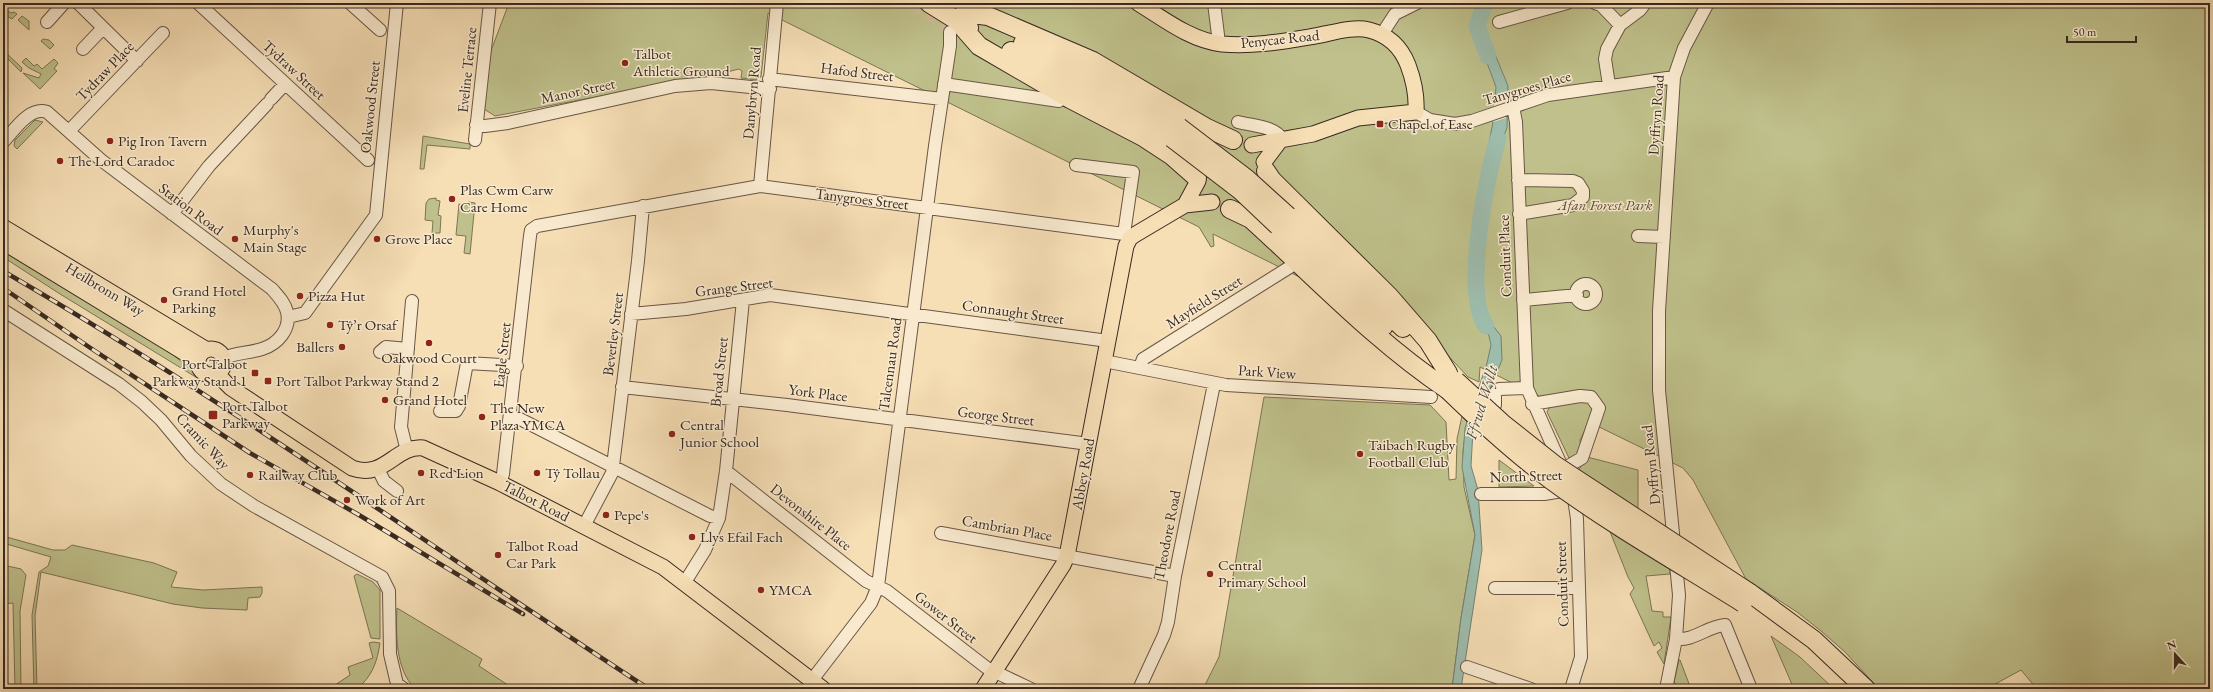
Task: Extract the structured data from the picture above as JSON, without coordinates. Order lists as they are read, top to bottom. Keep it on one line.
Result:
{"streets":{"main road":["Penycae Road","Heilbronn Way","Abbey Road","Talbot Road"],"street":["Tydraw Street","Eveline Terrace","Tydraw Place","Hafod Street","Tanygroes Place","Manor Street","Danybryn Road","Oakwood Street","Dyffryn Road","Tanygroes Street","Station Road","Conduit Place","Grange Street","Mayfield Street","Connaught Street","Beverley Street","Eagle Street","Talcennau Road","Broad Street","Park View","York Place","George Street","Cramic Way","North Street","Devonshire Place","Cambrian Place","Theodore Road","Conduit Street","Gower Street"]},"crossings":[["Eveline Terrace","Manor Street"],["Tydraw Place","Station Road"],["Hafod Street","Manor Street"],["Hafod Street","Danybryn Road"],["Hafod Street","Talcennau Road"],["Tanygroes Place","Dyffryn Road"],["Tanygroes Place","Conduit Place"],["Manor Street","Danybryn Road"],["Danybryn Road","Tanygroes Street"],["Oakwood Street","Station Road"],["Tanygroes Street","Beverley Street"],["Tanygroes Street","Eagle Street"],["Tanygroes Street","Talcennau Road"],["Tanygroes Street","Abbey Road"],["Conduit Place","Conduit Street"],["Grange Street","Connaught Street"],["Grange Street","Beverley Street"],["Grange Street","Talcennau Road"],["Grange Street","Broad Street"],["Heilbronn Way","Talbot Road"],["Mayfield Street","Park View"],["Connaught Street","Talcennau Road"],["Connaught Street","Abbey Road"],["Beverley Street","York Place"],["Beverley Street","Talbot Road"],["Eagle Street","Talbot Road"],["Talcennau Road","York Place"],["Talcennau Road","George Street"],["Talcennau Road","Talbot Road"],["Talcennau Road","Devonshire Place"],["Talcennau Road","Gower Street"],["Broad Street","York Place"],["Broad Street","Talbot Road"],["Broad Street","Devonshire Place"],["Park View","Abbey Road"],["Park View","Theodore Road"],["York Place","George Street"],["George Street","Abbey Road"],["Abbey Road","Cambrian Place"],["Abbey Road","Gower Street"],["North Street","Conduit Street"],["Devonshire Place","Gower Street"],["Cambrian Place","Theodore Road"]],"water":["Ffrwd Wyllt"],"parks":["Afan Forest Park"],"places":{"other":["Talbot Athletic Ground","Pig Iron Tavern","The Lord Caradoc","Plas Cwm Carw Care Home","Murphy's Main Stage","Grove Place","Pizza Hut","Grand Hotel Parking","Tŷ’r Orsaf","Oakwood Court","Ballers","Grand Hotel","The New Plaza YMCA","Central Junior School","Taibach Rugby Football Club","Red Lion","Tŷ Tollau","Railway Club","Work of Art","Pepe's","Llys Efail Fach","Talbot Road Car Park","Central Primary School","YMCA"],"transit":["Chapel of Ease","Port Talbot Parkway Stand 1","Port Talbot Parkway Stand 2","Port Talbot Parkway"]},"scale_bar":"50 m","north":"top"}
